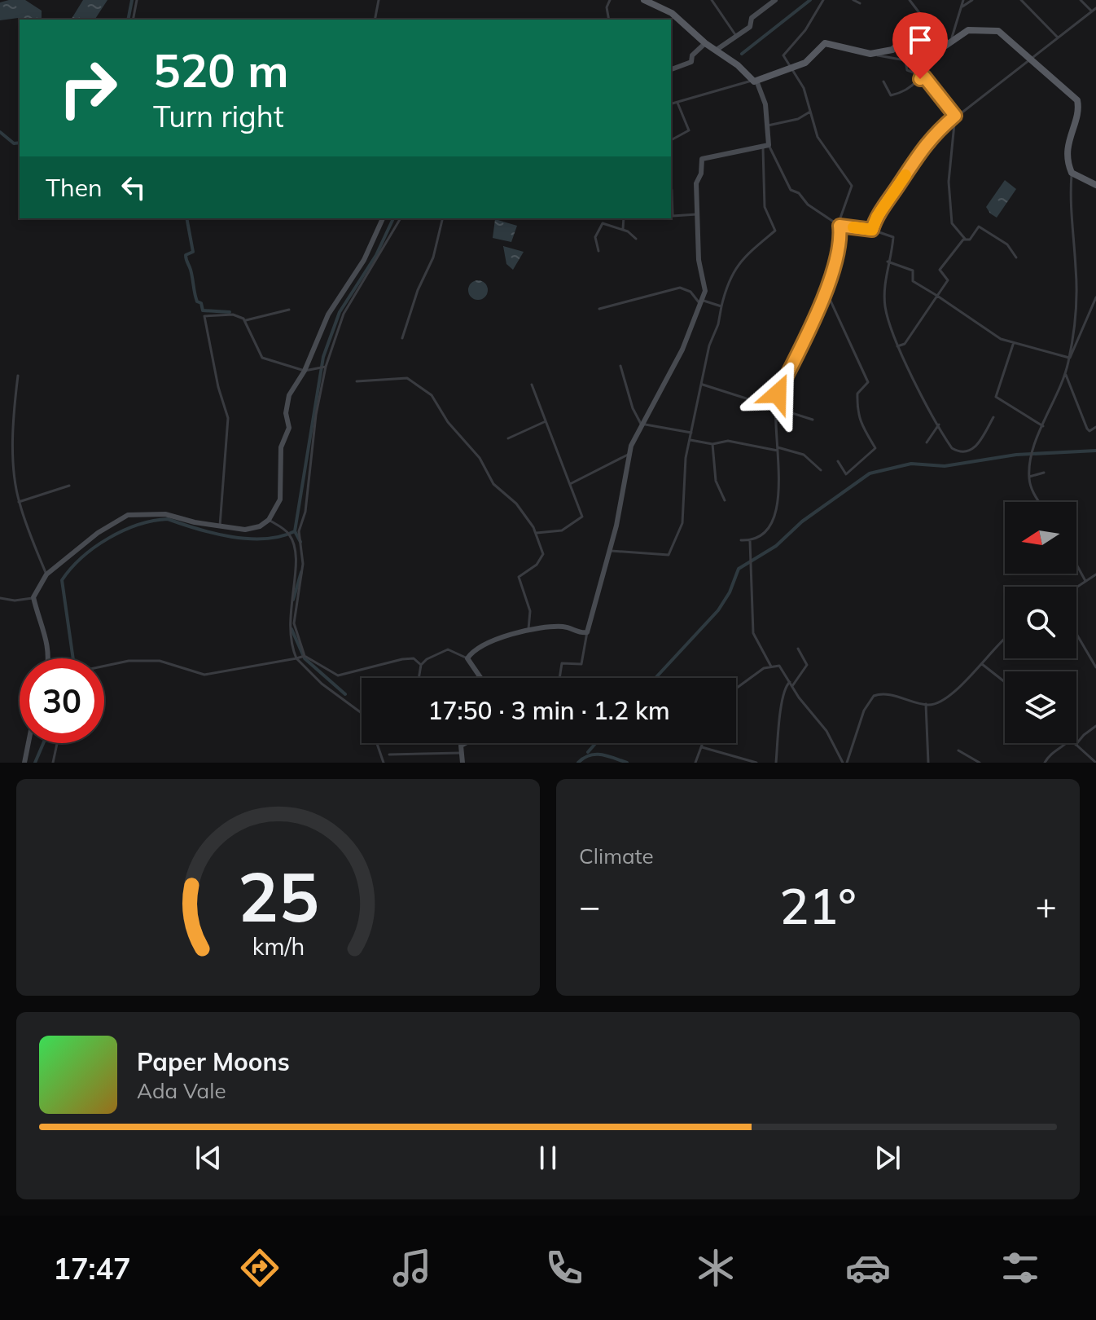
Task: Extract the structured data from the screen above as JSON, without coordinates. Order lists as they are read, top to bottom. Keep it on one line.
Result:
{"north":"left","page":{"turn":["520 m","Turn right"],"then":"Then","limit":"30","trip":"17:50 · 3 min · 1.2 km","tile":"Climate","heat":["−","21°","+"],"song":["Paper Moons","Ada Vale"],"tabs":"17:47","gauge":["25","km/h"]}}
